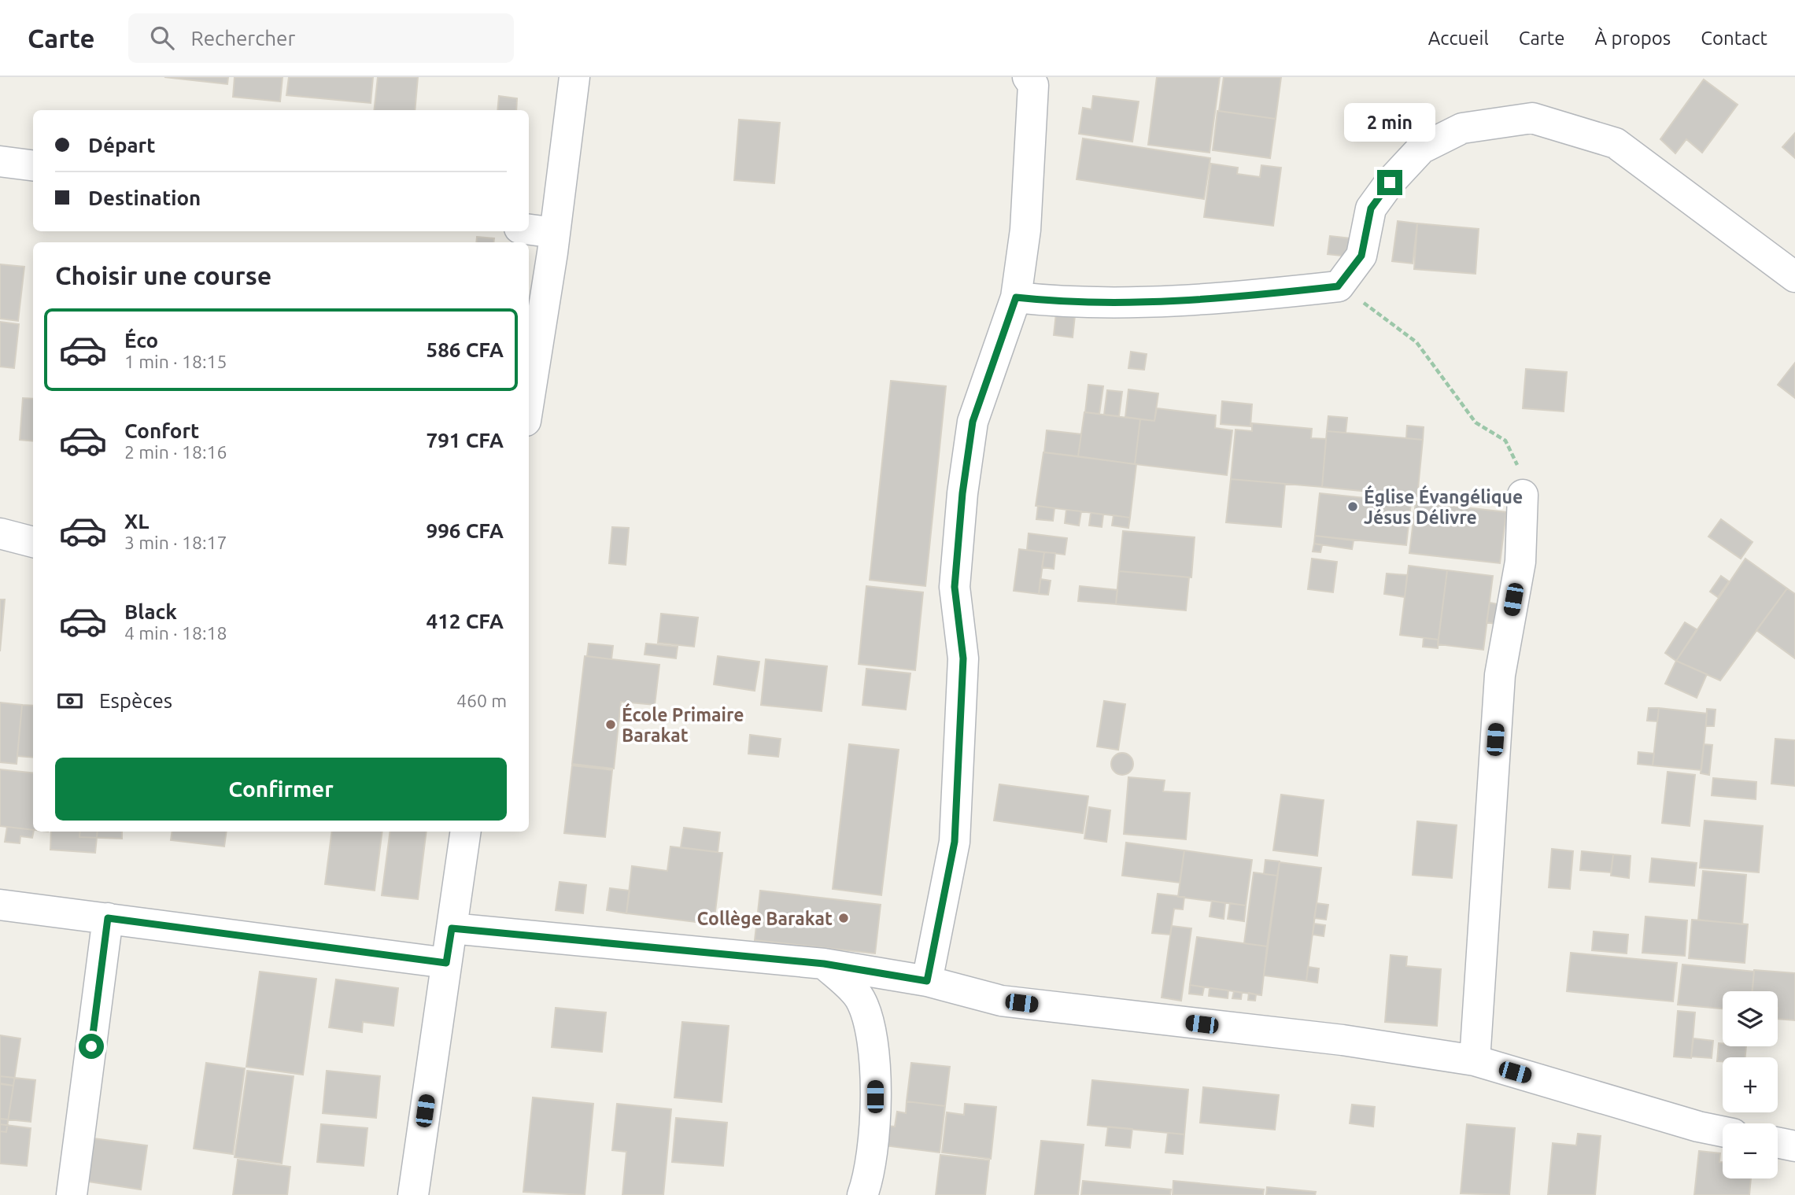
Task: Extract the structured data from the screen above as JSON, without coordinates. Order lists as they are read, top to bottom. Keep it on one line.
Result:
{"places":["Église Évangélique Jésus Délivre","École Primaire Barakat","Collège Barakat"],"page":{"header":"Carte","search":"Rechercher","nav":["Accueil","Carte","À propos","Contact"],"bubble":"2 min","banner":["Départ","Destination"],"heading":"Choisir une course","list":[{"name":"Éco","note":"1 min · 18:15","value":"586 CFA"},{"name":"Confort","note":"2 min · 18:16","value":"791 CFA"},{"name":"XL","note":"3 min · 18:17","value":"996 CFA"},{"name":"Black","note":"4 min · 18:18","value":"412 CFA"}],"pay":["Espèces","460 m"],"buttons":"Confirmer","map_buttons":["+","−"]}}
